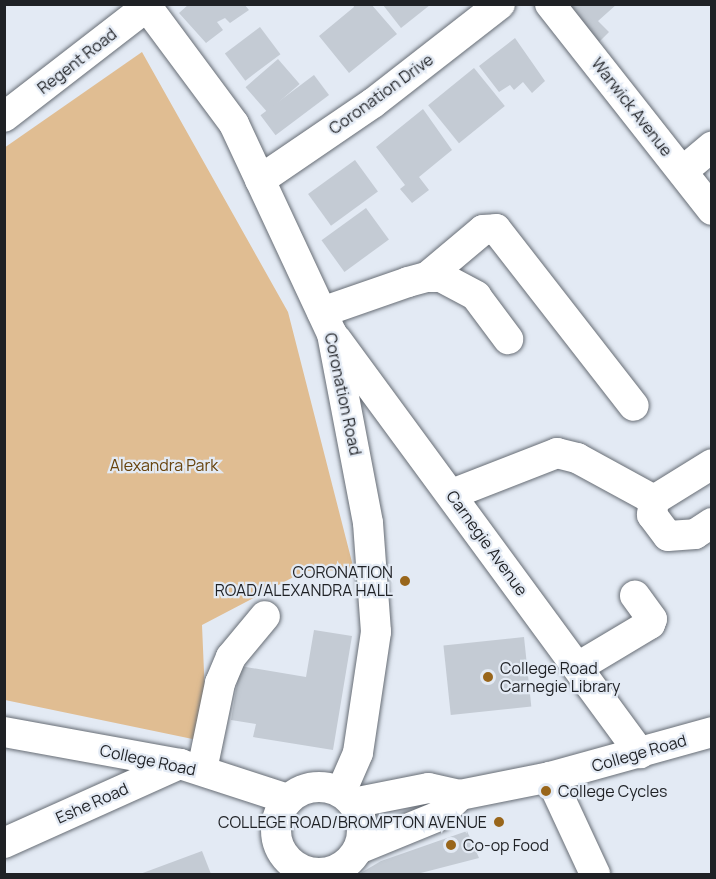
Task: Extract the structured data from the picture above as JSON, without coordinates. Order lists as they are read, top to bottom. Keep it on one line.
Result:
{"streets":{"street":["Regent Road","Coronation Drive","Warwick Avenue","Coronation Road","Carnegie Avenue","College Road","Eshe Road"]},"crossings":[["Regent Road","Coronation Road"],["Coronation Drive","Coronation Road"],["Coronation Road","Carnegie Avenue"],["Coronation Road","College Road"],["Carnegie Avenue","College Road"],["College Road","Eshe Road"]],"parks":["Alexandra Park"],"places":["CORONATION ROAD/ALEXANDRA HALL","College Road Carnegie Library","College Cycles","COLLEGE ROAD/BROMPTON AVENUE","Co-op Food"]}
